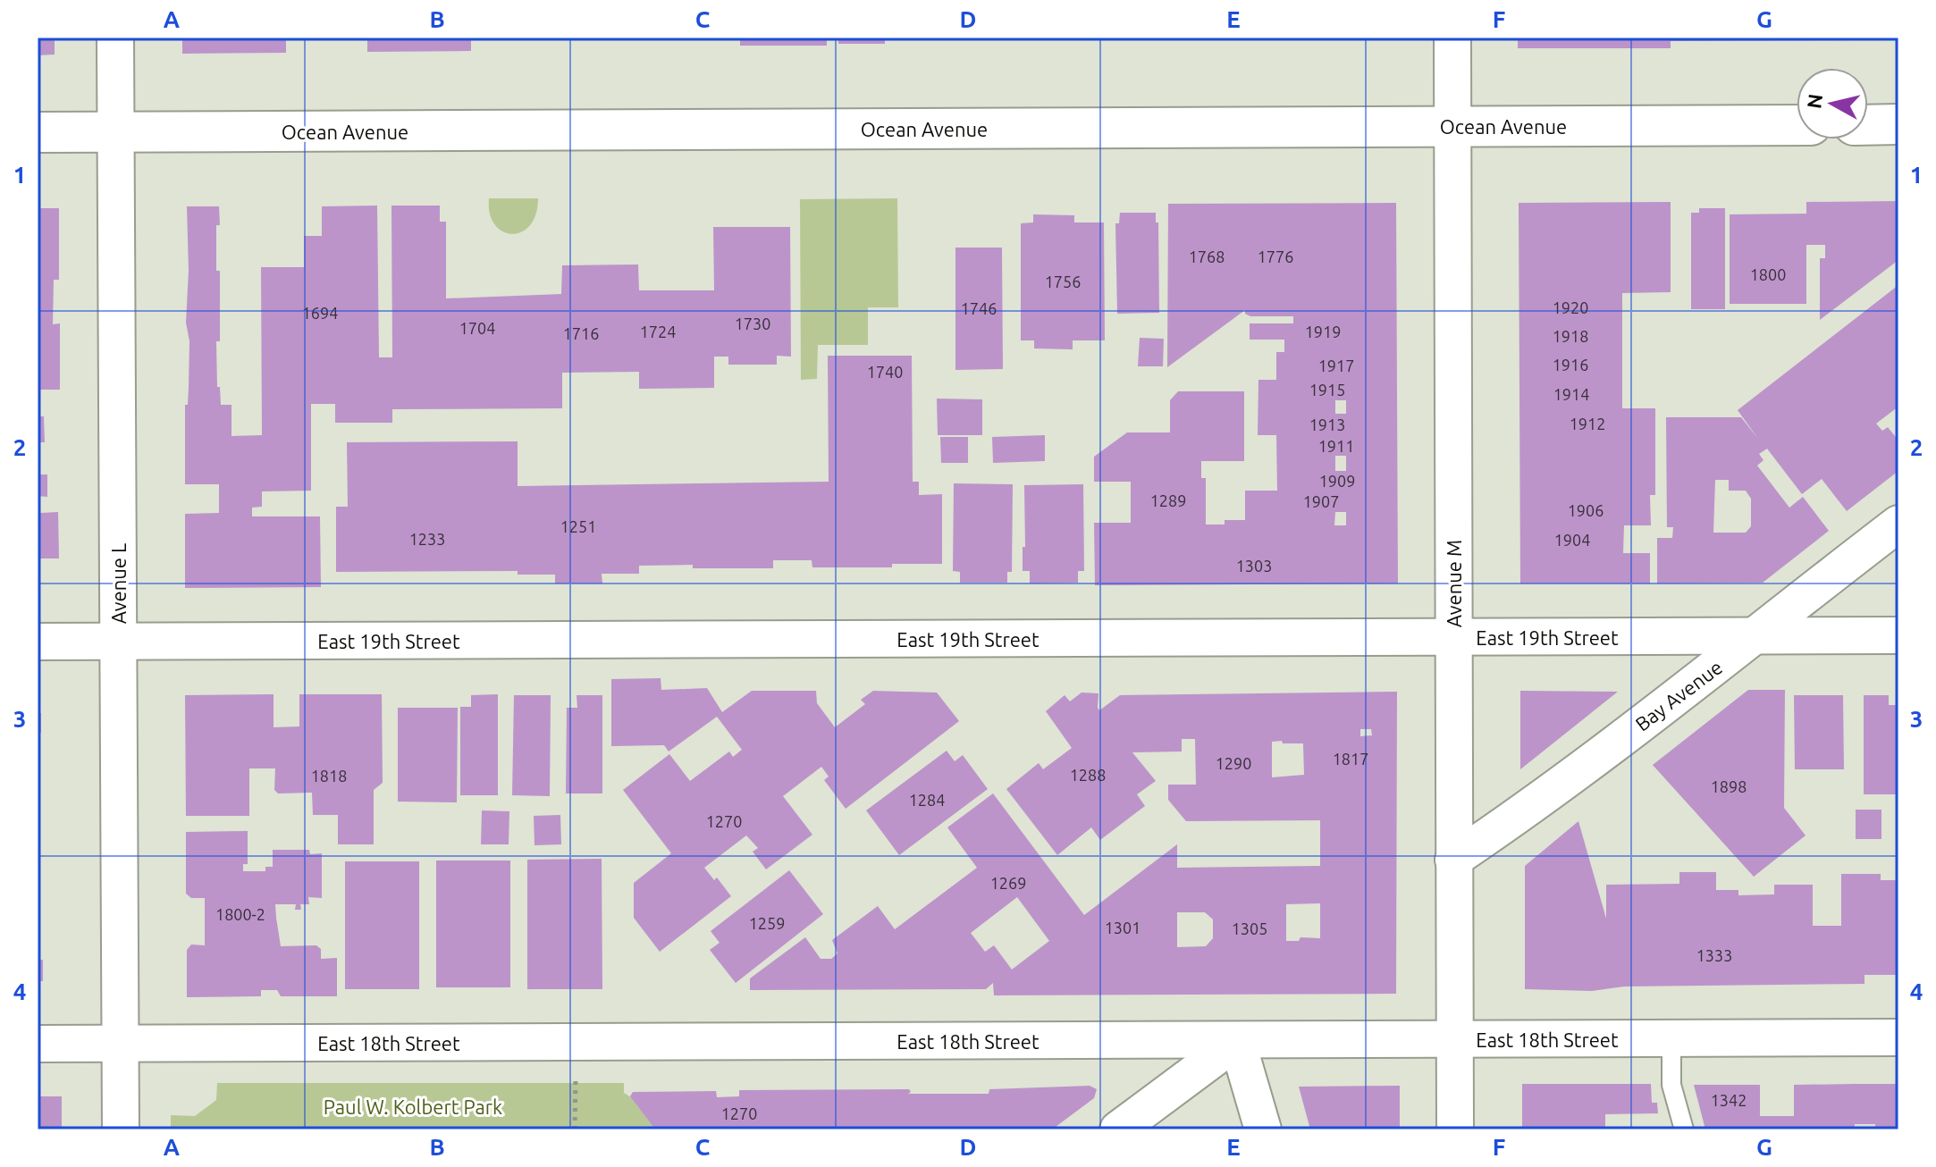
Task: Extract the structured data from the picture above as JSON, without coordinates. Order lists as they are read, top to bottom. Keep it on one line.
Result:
{"streets":{"main road":["Ocean Avenue"],"street":["Avenue L","Avenue M","East 19th Street","Bay Avenue","East 18th Street"]},"crossings":[["Ocean Avenue","Avenue L"],["Ocean Avenue","Avenue M"],["Avenue L","East 19th Street"],["Avenue L","East 18th Street"],["Avenue M","East 19th Street"],["Avenue M","Bay Avenue"],["Avenue M","East 18th Street"],["East 19th Street","Bay Avenue"]],"parks":["Paul W. Kolbert Park"],"house_numbers":["1768","1776","1800","1756","1920","1746","1694","1730","1704","1724","1919","1716","1918","1916","1917","1740","1915","1914","1912","1913","1911","1909","1289","1907","1906","1251","1233","1904","1303","1817","1290","1288","1818","1898","1284","1270","1269","1800-2","1259","1301","1305","1333","1342","1270"],"north":"left","grid":{"columns":["A","B","C","D","E","F","G"],"rows":["1","2","3","4"]}}
